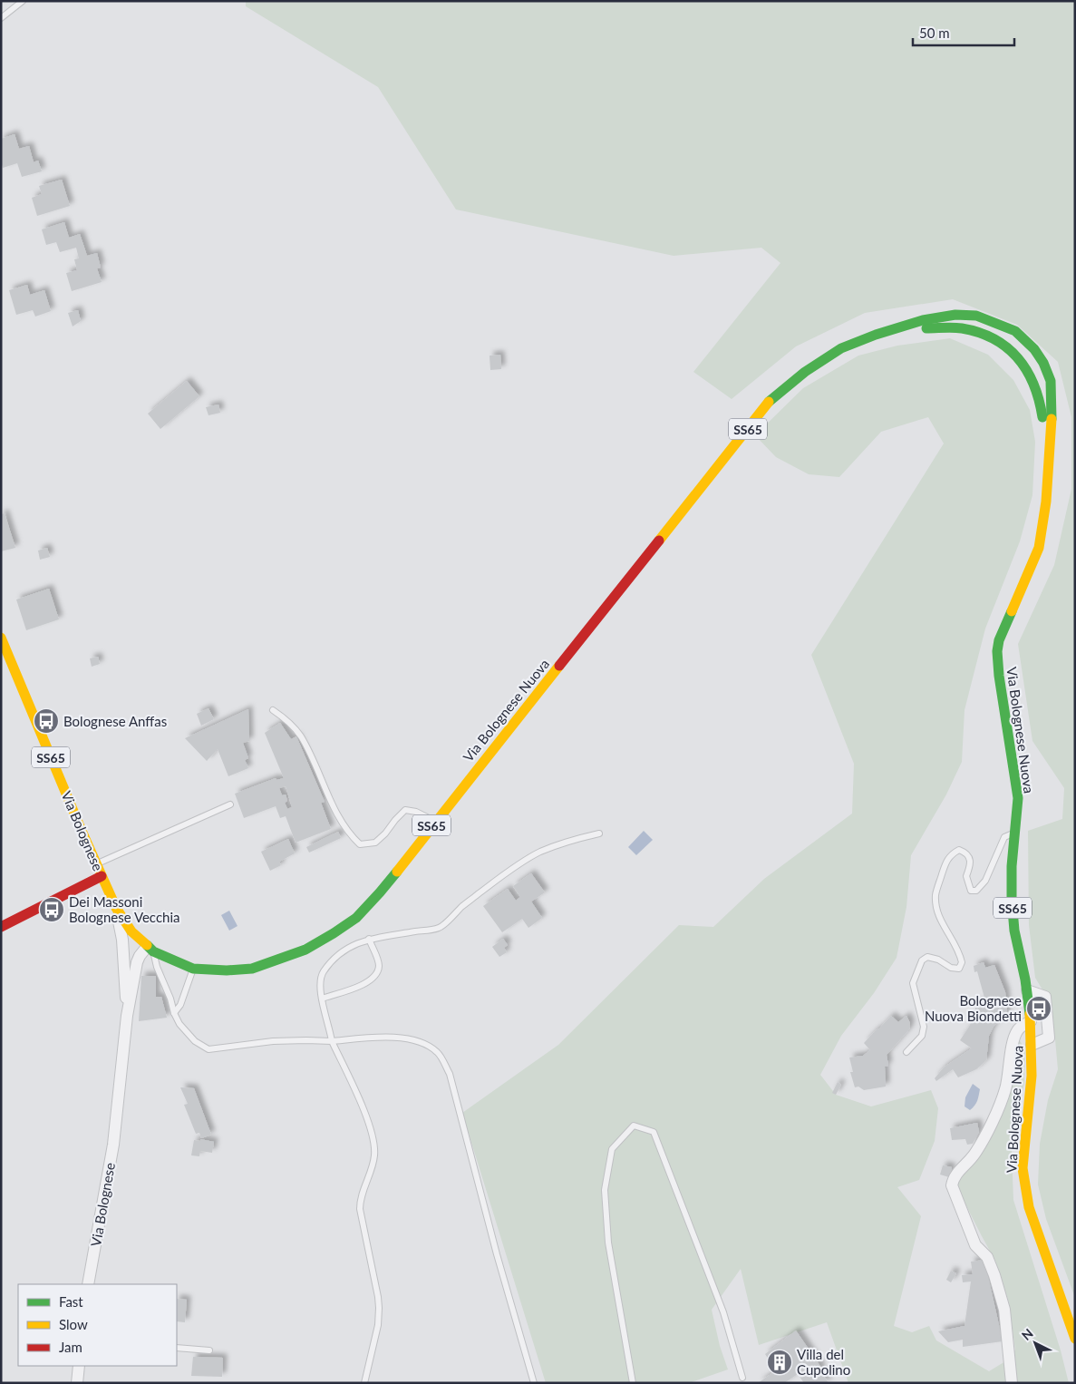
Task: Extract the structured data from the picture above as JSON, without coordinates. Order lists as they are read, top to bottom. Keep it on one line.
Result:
{"streets":{"main road":["SS65","Via Bolognese Nuova","Via Bolognese"]},"crossings":[["Via Bolognese Nuova","Via Bolognese"]],"places":{"bus stop":["Bolognese Anffas","Dei Massoni Bolognese Vecchia","Bolognese Nuova Biondetti"],"building":["Villa del Cupolino"]},"legend":["Fast","Slow","Jam"],"scale_bar":"50 m","north":"top left"}
